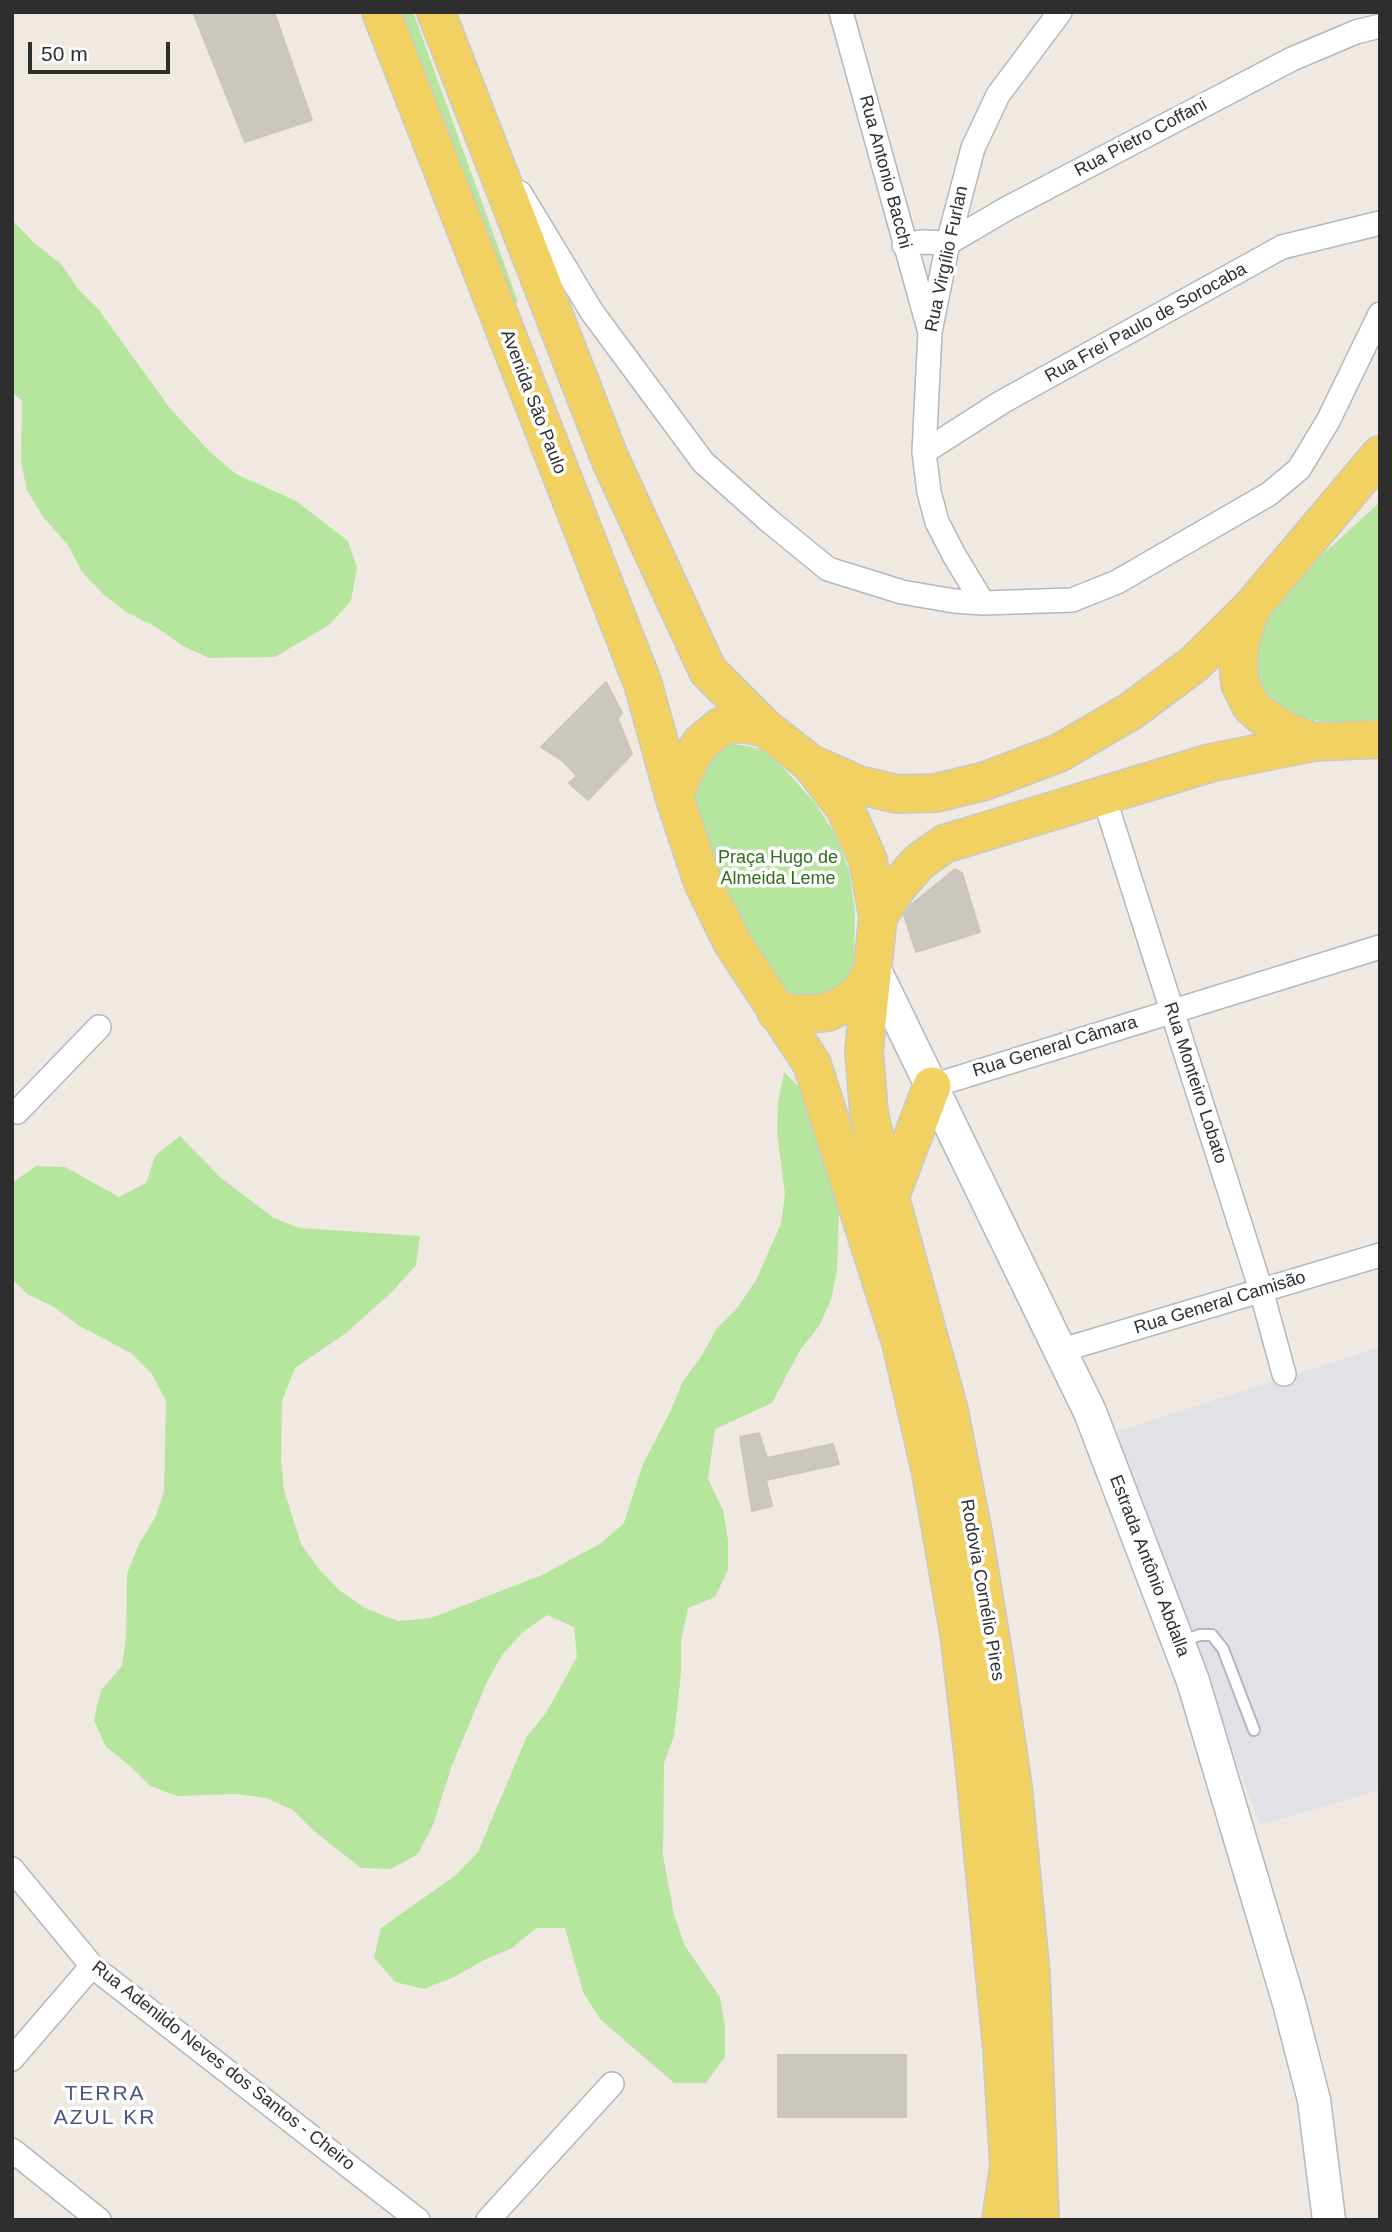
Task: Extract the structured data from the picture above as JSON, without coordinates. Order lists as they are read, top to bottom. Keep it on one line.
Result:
{"streets":{"main road":["Avenida São Paulo","Rodovia Cornélio Pires"],"street":["Rua Pietro Coffani","Rua Antonio Bacchi","Rua Virgílio Furlan","Rua Frei Paulo de Sorocaba","Rua General Câmara","Rua Monteiro Lobato","Rua General Camisão","Estrada Antônio Abdalla","Rua Adenildo Neves dos Santos - Cheiro"]},"crossings":[["Rua Pietro Coffani","Rua Antonio Bacchi"],["Rua Pietro Coffani","Rua Virgílio Furlan"],["Rua Antonio Bacchi","Rua Virgílio Furlan"],["Rua Virgílio Furlan","Rua Frei Paulo de Sorocaba"],["Avenida São Paulo","Rodovia Cornélio Pires"],["Rua General Câmara","Rua Monteiro Lobato"],["Rua General Câmara","Estrada Antônio Abdalla"],["Rua Monteiro Lobato","Rua General Camisão"],["Rua General Camisão","Estrada Antônio Abdalla"],["Estrada Antônio Abdalla","Rodovia Cornélio Pires"]],"districts":["TERRA AZUL KR"],"parks":["Praça Hugo de Almeida Leme"],"scale_bar":"50 m"}
